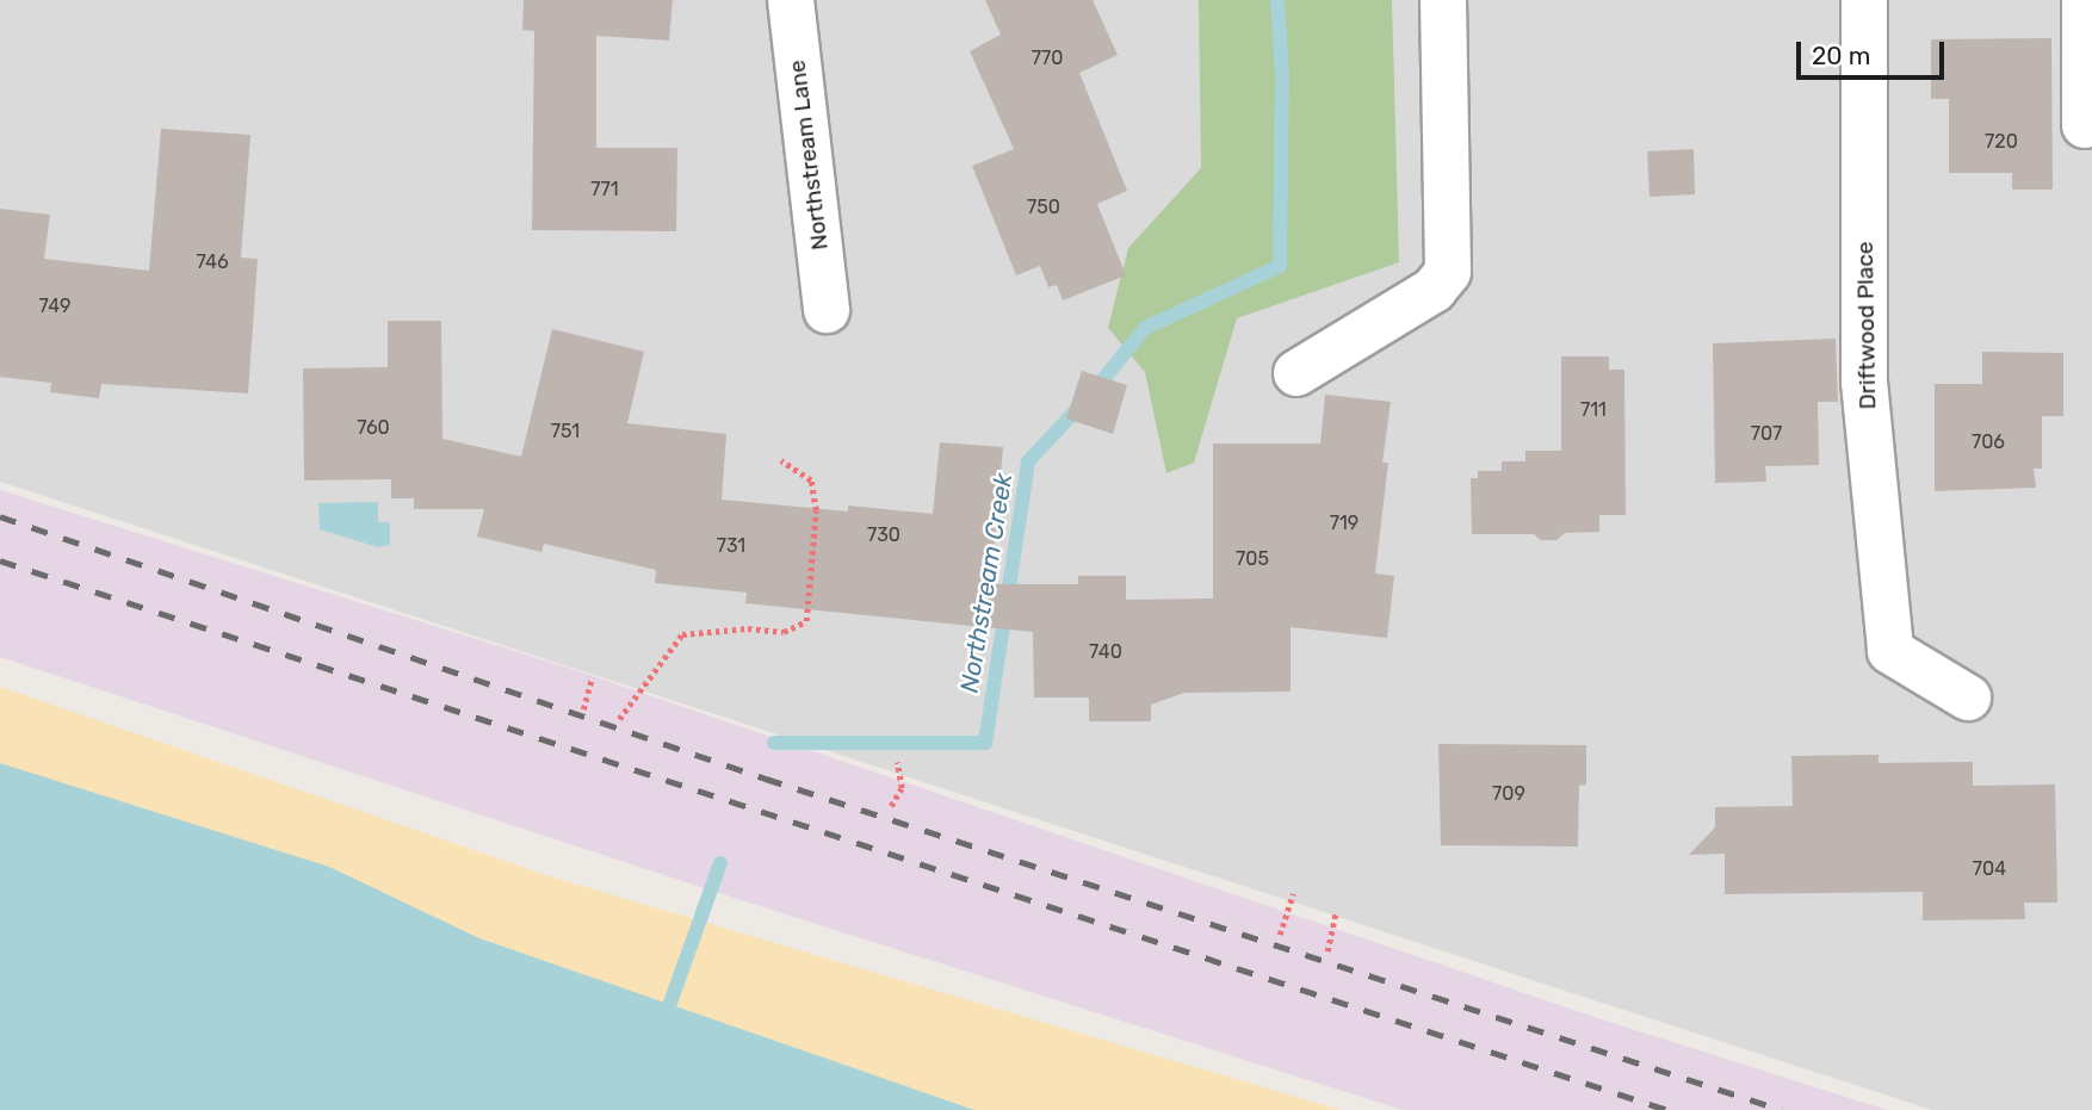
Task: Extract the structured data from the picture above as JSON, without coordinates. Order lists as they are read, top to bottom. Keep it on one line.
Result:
{"streets":{"street":["Northstream Lane","Driftwood Place"]},"water":["Northstream Creek"],"house_numbers":["770","720","771","750","746","749","711","760","751","707","706","719","730","731","705","740","709","704"],"scale_bar":"20 m"}
